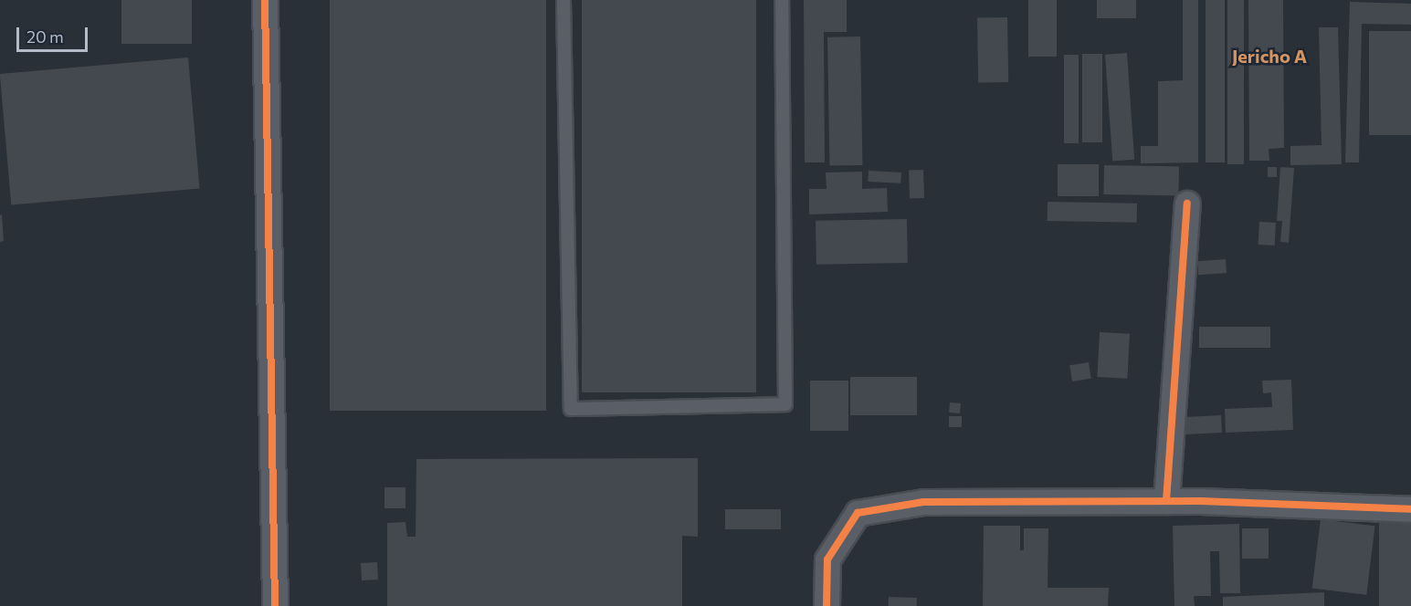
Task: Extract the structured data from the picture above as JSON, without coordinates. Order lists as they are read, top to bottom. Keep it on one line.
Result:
{"districts":["Jericho A"],"scale_bar":"20 m"}
